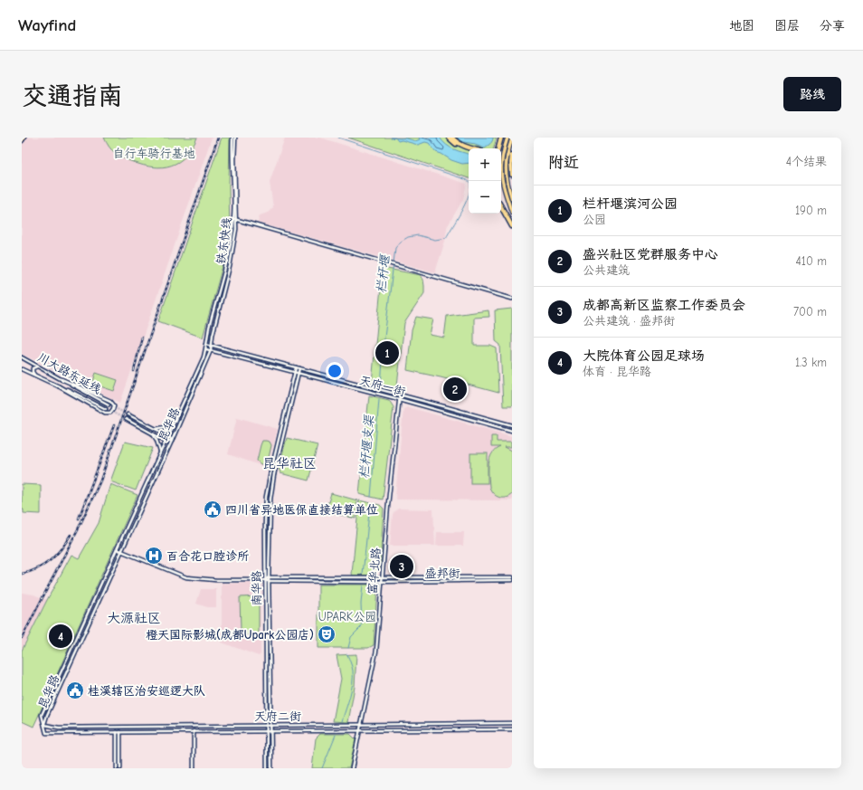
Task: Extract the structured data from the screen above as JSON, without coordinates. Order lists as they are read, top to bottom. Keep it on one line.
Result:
{"streets":{"main road":["铁东快线","川大路东延线","天府一街","昆华路","富华北路","盛邦街","南华路","天府二街"]},"crossings":[["铁东快线","天府一街"],["铁东快线","昆华路"],["天府一街","昆华路"],["天府一街","富华北路"],["天府一街","南华路"],["昆华路","盛邦街"],["昆华路","天府二街"],["富华北路","盛邦街"],["富华北路","天府二街"],["盛邦街","南华路"],["南华路","天府二街"]],"districts":["昆华社区","大源社区"],"water":["栏杆堰","栏杆堰支渠"],"parks":["自行车骑行基地","UPARK公园"],"places":{"public building":["四川省异地医保直接结算单位","桂溪辖区治安巡逻大队"],"hospital":["百合花口腔诊所"],"theatre":["橙天国际影城(成都Upark公园店)"]},"page":{"header":"Wayfind","nav":["地图","图层","分享"],"buttons":"路线","title":"交通指南","heading":["附近","4个结果"],"map_buttons":["+","−"],"list":[{"mark":"1","name":"栏杆堰滨河公园","note":"公园","value":"190 m"},{"mark":"2","name":"盛兴社区党群服务中心","note":"公共建筑","value":"410 m"},{"mark":"3","name":"成都高新区监察工作委员会","note":"公共建筑 · 盛邦街","value":"700 m"},{"mark":"4","name":"大院体育公园足球场","note":"体育 · 昆华路","value":"1.3 km"}],"pins":["1","2","3","4"]}}
